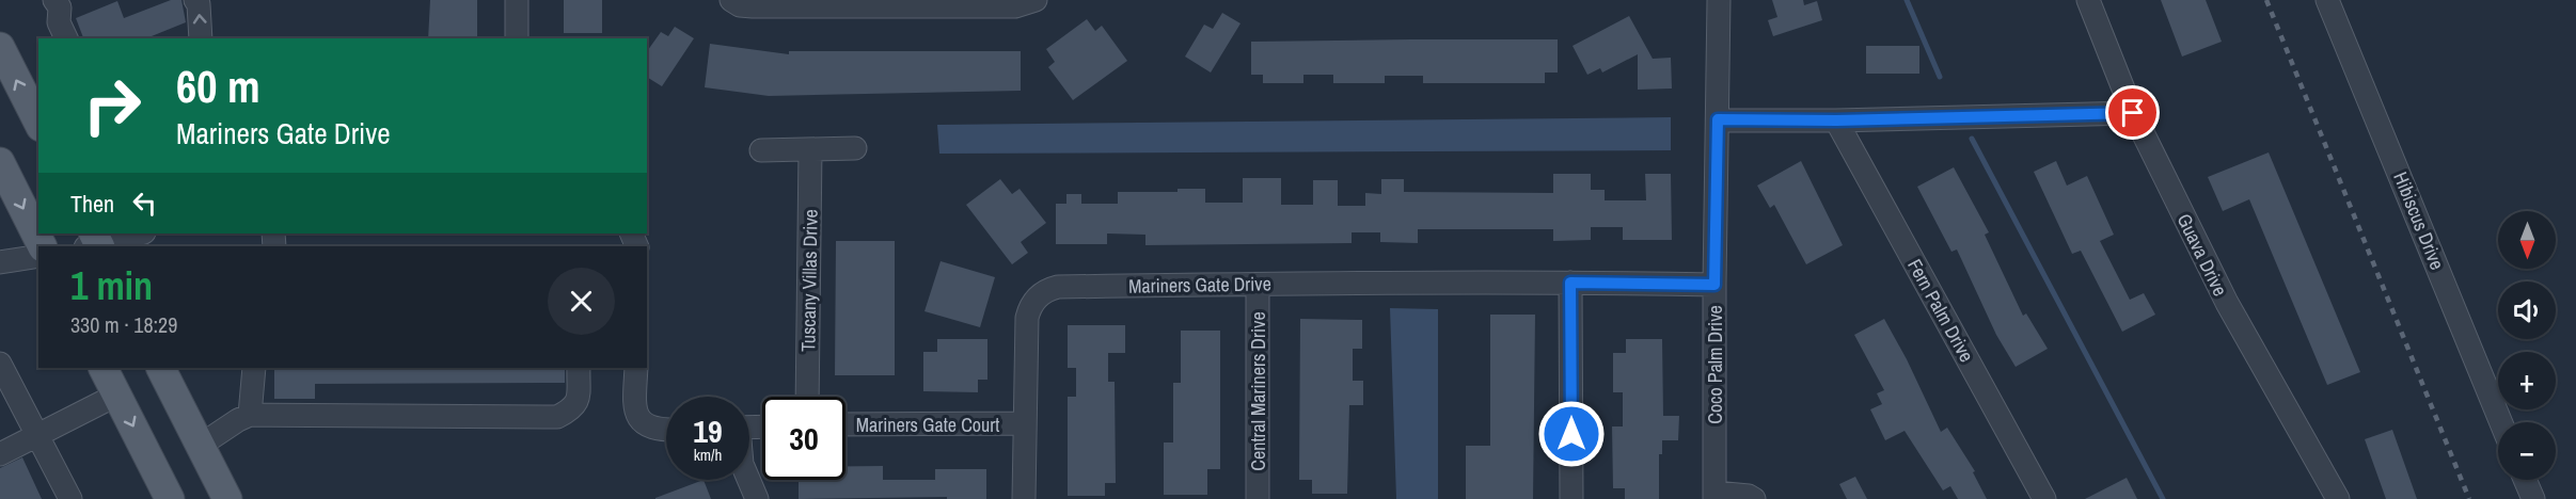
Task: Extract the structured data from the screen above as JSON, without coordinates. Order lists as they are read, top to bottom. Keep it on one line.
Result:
{"streets":{"street":["Hibiscus Drive","Guava Drive","Tuscany Villas Drive","Mariners Gate Drive","Fern Palm Drive","Coco Palm Drive","Central Mariners Drive","Mariners Gate Court"]},"crossings":[["Mariners Gate Drive","Coco Palm Drive"],["Mariners Gate Drive","Central Mariners Drive"],["Mariners Gate Drive","Mariners Gate Court"]],"north":"bottom","page":{"turn":["60 m","Mariners Gate Drive"],"then":"Then","map_buttons":["+","−"],"heading":["1 min","330 m · 18:29"],"speed":"19 km/h","limit":"30"}}
